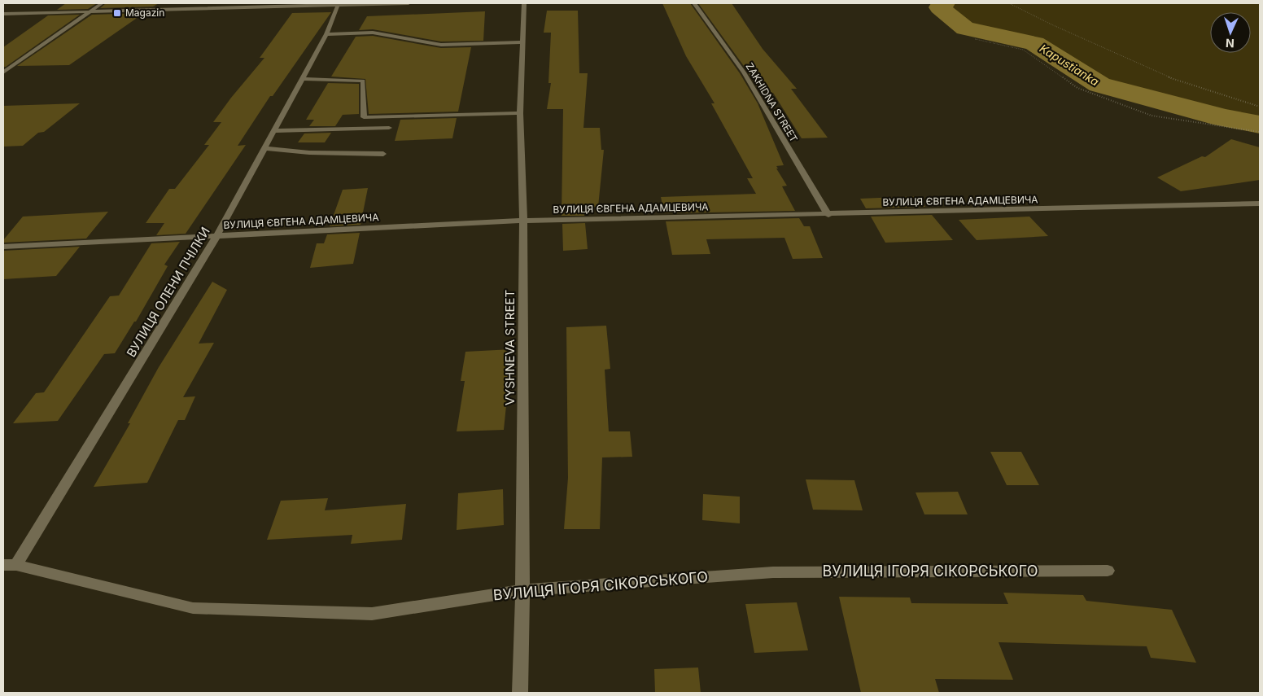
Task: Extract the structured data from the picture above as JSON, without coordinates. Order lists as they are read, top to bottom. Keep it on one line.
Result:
{"streets":{"street":["ZAKHIDNA STREET","ВУЛИЦЯ ЄВГЕНА АДАМЦЕВИЧА","ВУЛИЦЯ ОЛЕНИ ПЧІЛКИ","VYSHNEVA STREET","ВУЛИЦЯ ІГОРЯ СІКОРСЬКОГО"]},"crossings":[["ZAKHIDNA STREET","ВУЛИЦЯ ЄВГЕНА АДАМЦЕВИЧА"],["ВУЛИЦЯ ЄВГЕНА АДАМЦЕВИЧА","ВУЛИЦЯ ОЛЕНИ ПЧІЛКИ"],["ВУЛИЦЯ ЄВГЕНА АДАМЦЕВИЧА","VYSHNEVA STREET"],["ВУЛИЦЯ ОЛЕНИ ПЧІЛКИ","ВУЛИЦЯ ІГОРЯ СІКОРСЬКОГО"],["VYSHNEVA STREET","ВУЛИЦЯ ІГОРЯ СІКОРСЬКОГО"]],"water":["Kapustianka"],"places":{"transit":["Magazin"]},"north":"bottom"}
